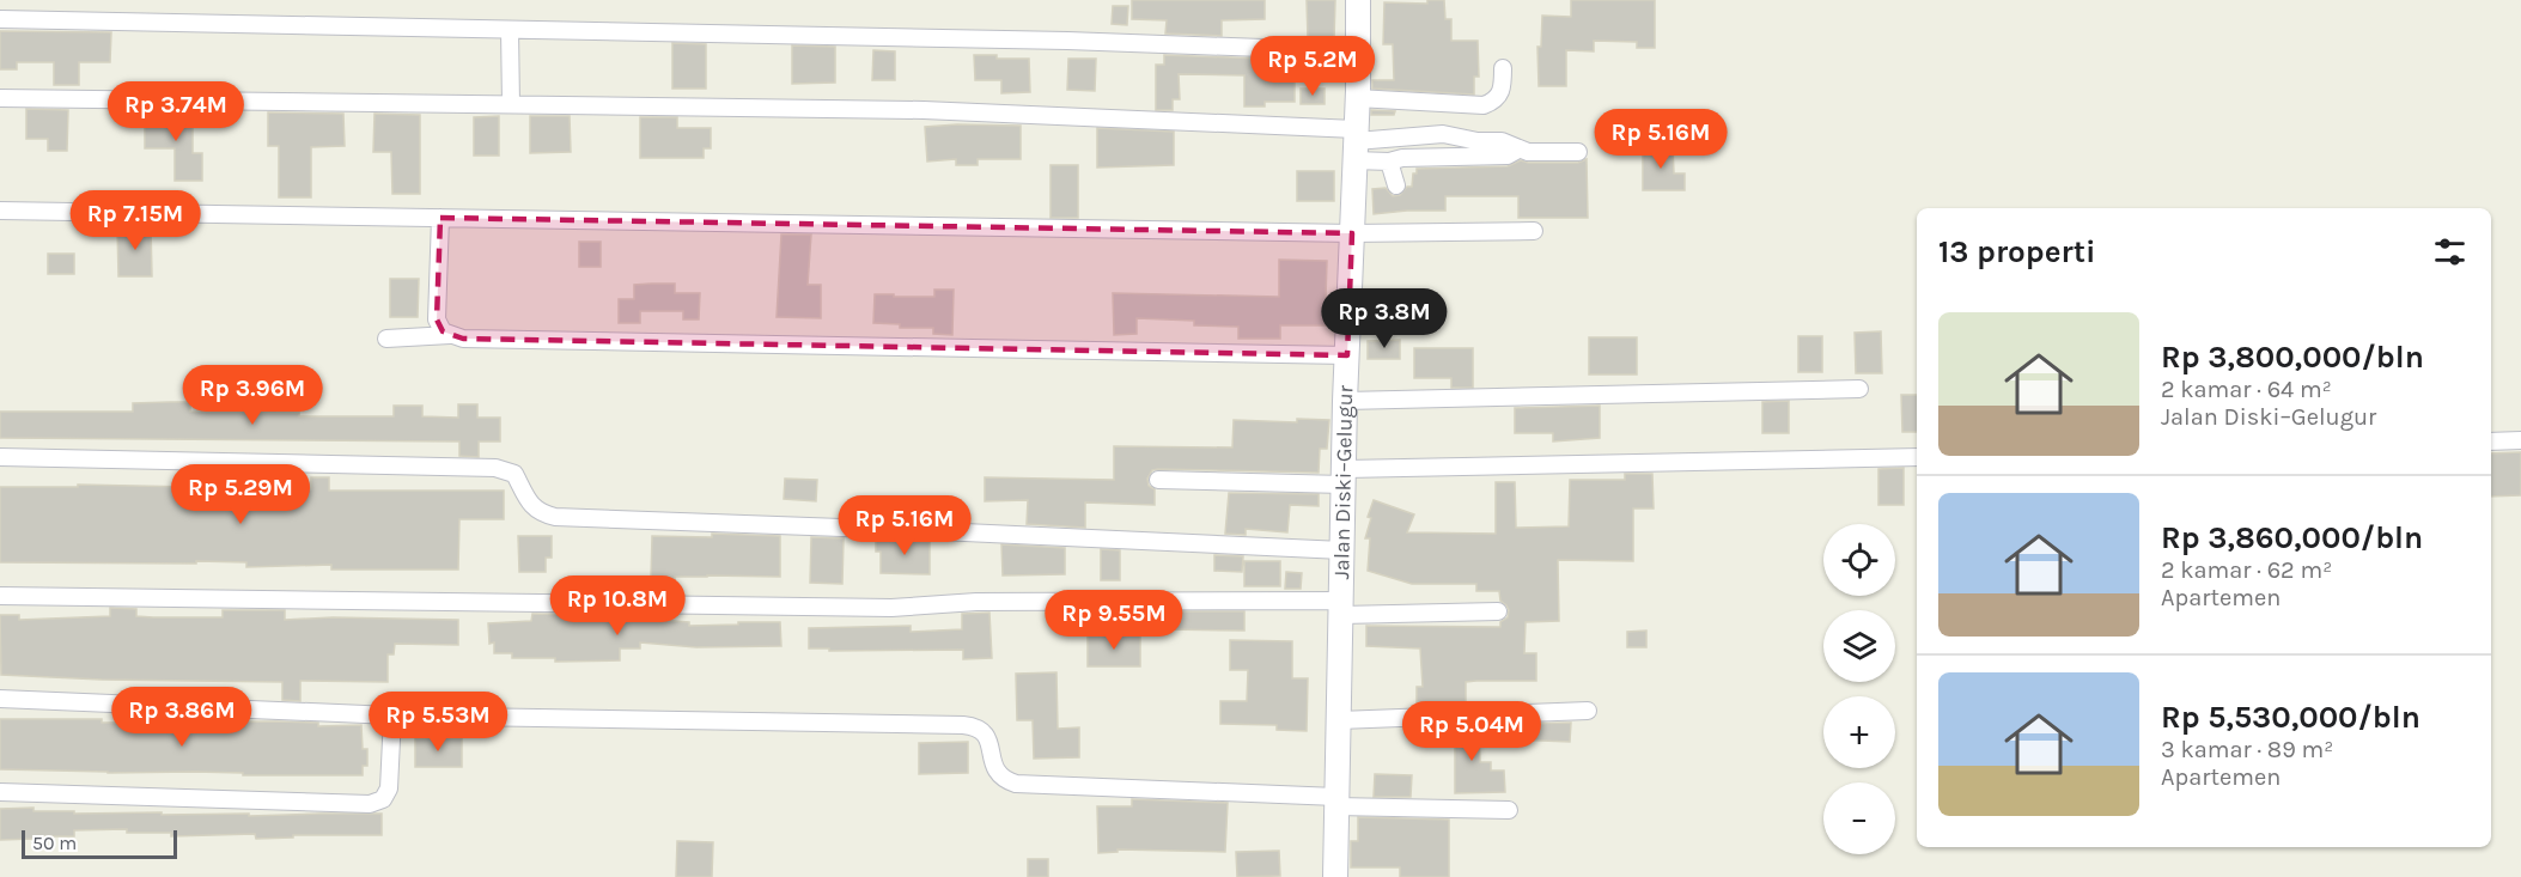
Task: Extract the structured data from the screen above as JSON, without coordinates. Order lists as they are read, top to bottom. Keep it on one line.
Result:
{"streets":{"main road":["Jalan Diski–Gelugur"]},"scale_bar":"50 m","page":{"price":["Rp 5.2M","Rp 3.74M","Rp 5.16M","Rp 7.15M","Rp 3.8M","Rp 3.96M","Rp 5.29M","Rp 5.16M","Rp 10.8M","Rp 9.55M","Rp 3.86M","Rp 5.53M","Rp 5.04M"],"heading":"13 properti","list":[{"name":"Rp 3,800,000/bln","note":"2 kamar · 64 m² · Jalan Diski–Gelugur"},{"name":"Rp 3,860,000/bln","note":"2 kamar · 62 m² · Apartemen"},{"name":"Rp 5,530,000/bln","note":"3 kamar · 89 m² · Apartemen"}],"map_buttons":["+","−"],"scale":"50 m"}}
